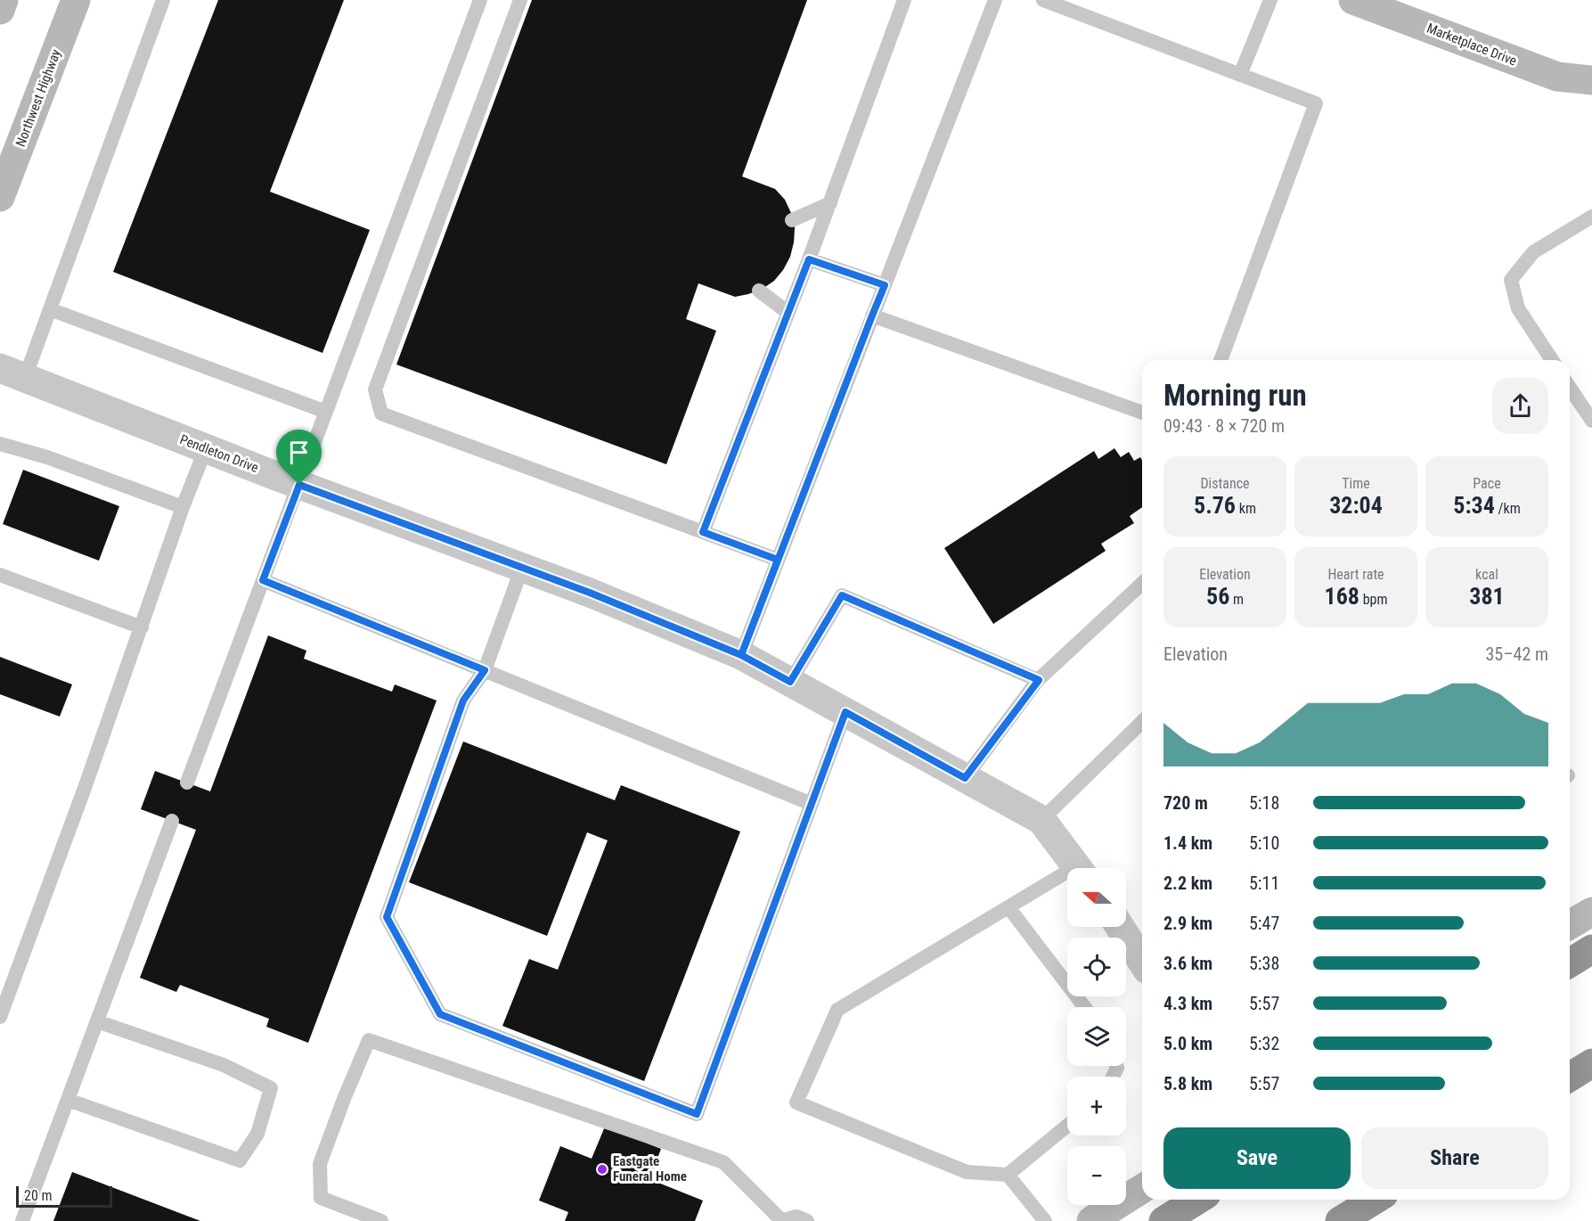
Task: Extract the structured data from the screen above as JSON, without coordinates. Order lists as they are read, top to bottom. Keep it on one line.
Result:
{"streets":{"main road":["Marketplace Drive","Northwest Highway"],"street":["Pendleton Drive"]},"places":["Eastgate Funeral Home"],"scale_bar":"20 m","north":"left","page":{"heading":["Morning run","09:43 · 8 × 720 m"],"stats":[["Distance","5.76 km"],["Time","32:04"],["Pace","5:34 /km"],["Elevation","56 m"],["Heart rate","168 bpm"],["kcal","381"]],"chart":["Elevation","35–42 m"],"list":[{"name":"720 m","note":"5:18"},{"name":"1.4 km","note":"5:10"},{"name":"2.2 km","note":"5:11"},{"name":"2.9 km","note":"5:47"},{"name":"3.6 km","note":"5:38"},{"name":"4.3 km","note":"5:57"},{"name":"5.0 km","note":"5:32"},{"name":"5.8 km","note":"5:57"}],"map_buttons":["+","−"],"buttons":["Save","Share"],"scale":"20 m"}}
